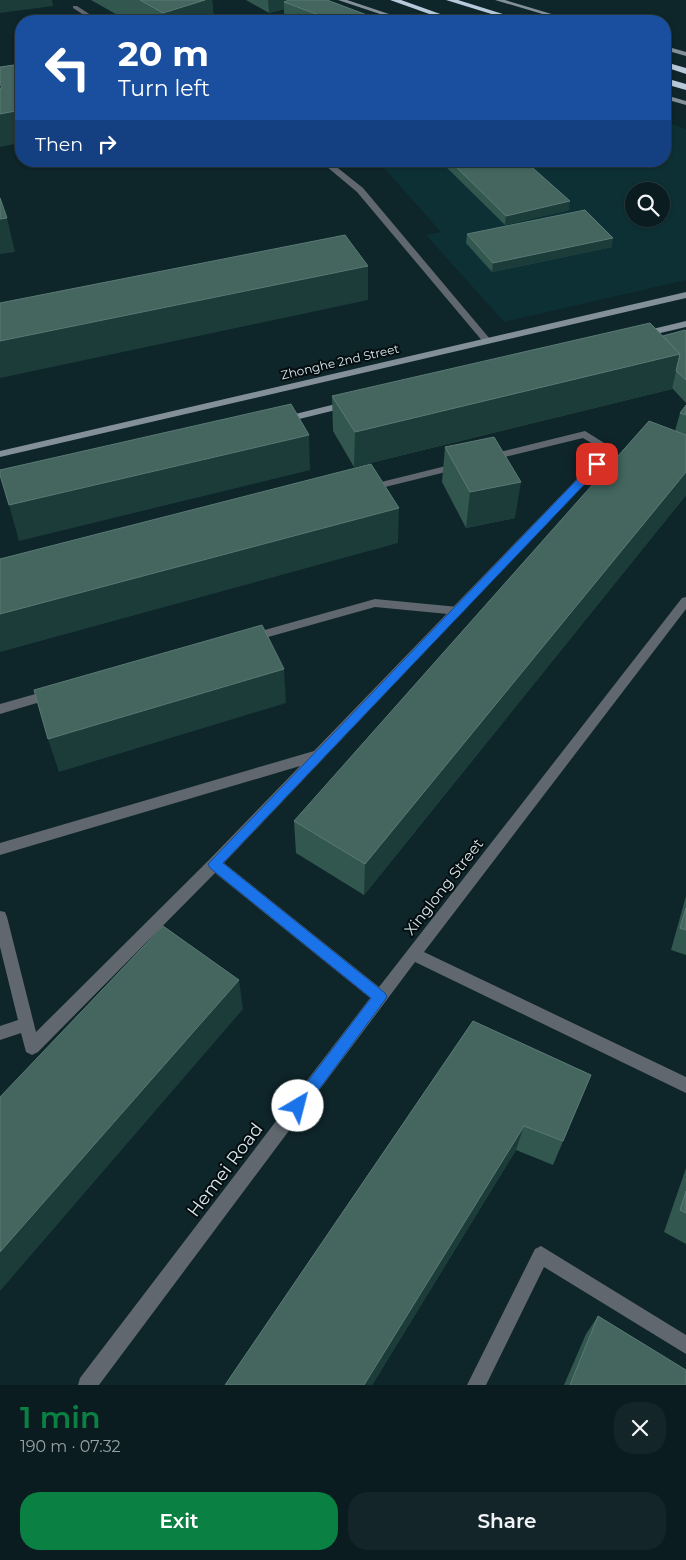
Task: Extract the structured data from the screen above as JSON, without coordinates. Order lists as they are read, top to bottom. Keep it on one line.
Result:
{"streets":{"street":["Zhonghe 2nd Street","Xinglong Street","Hemei Road"]},"crossings":[["Xinglong Street","Hemei Road"]],"page":{"turn":["20 m","Turn left"],"then":"Then","heading":["1 min","190 m · 07:32"],"buttons":["Exit","Share"]}}
